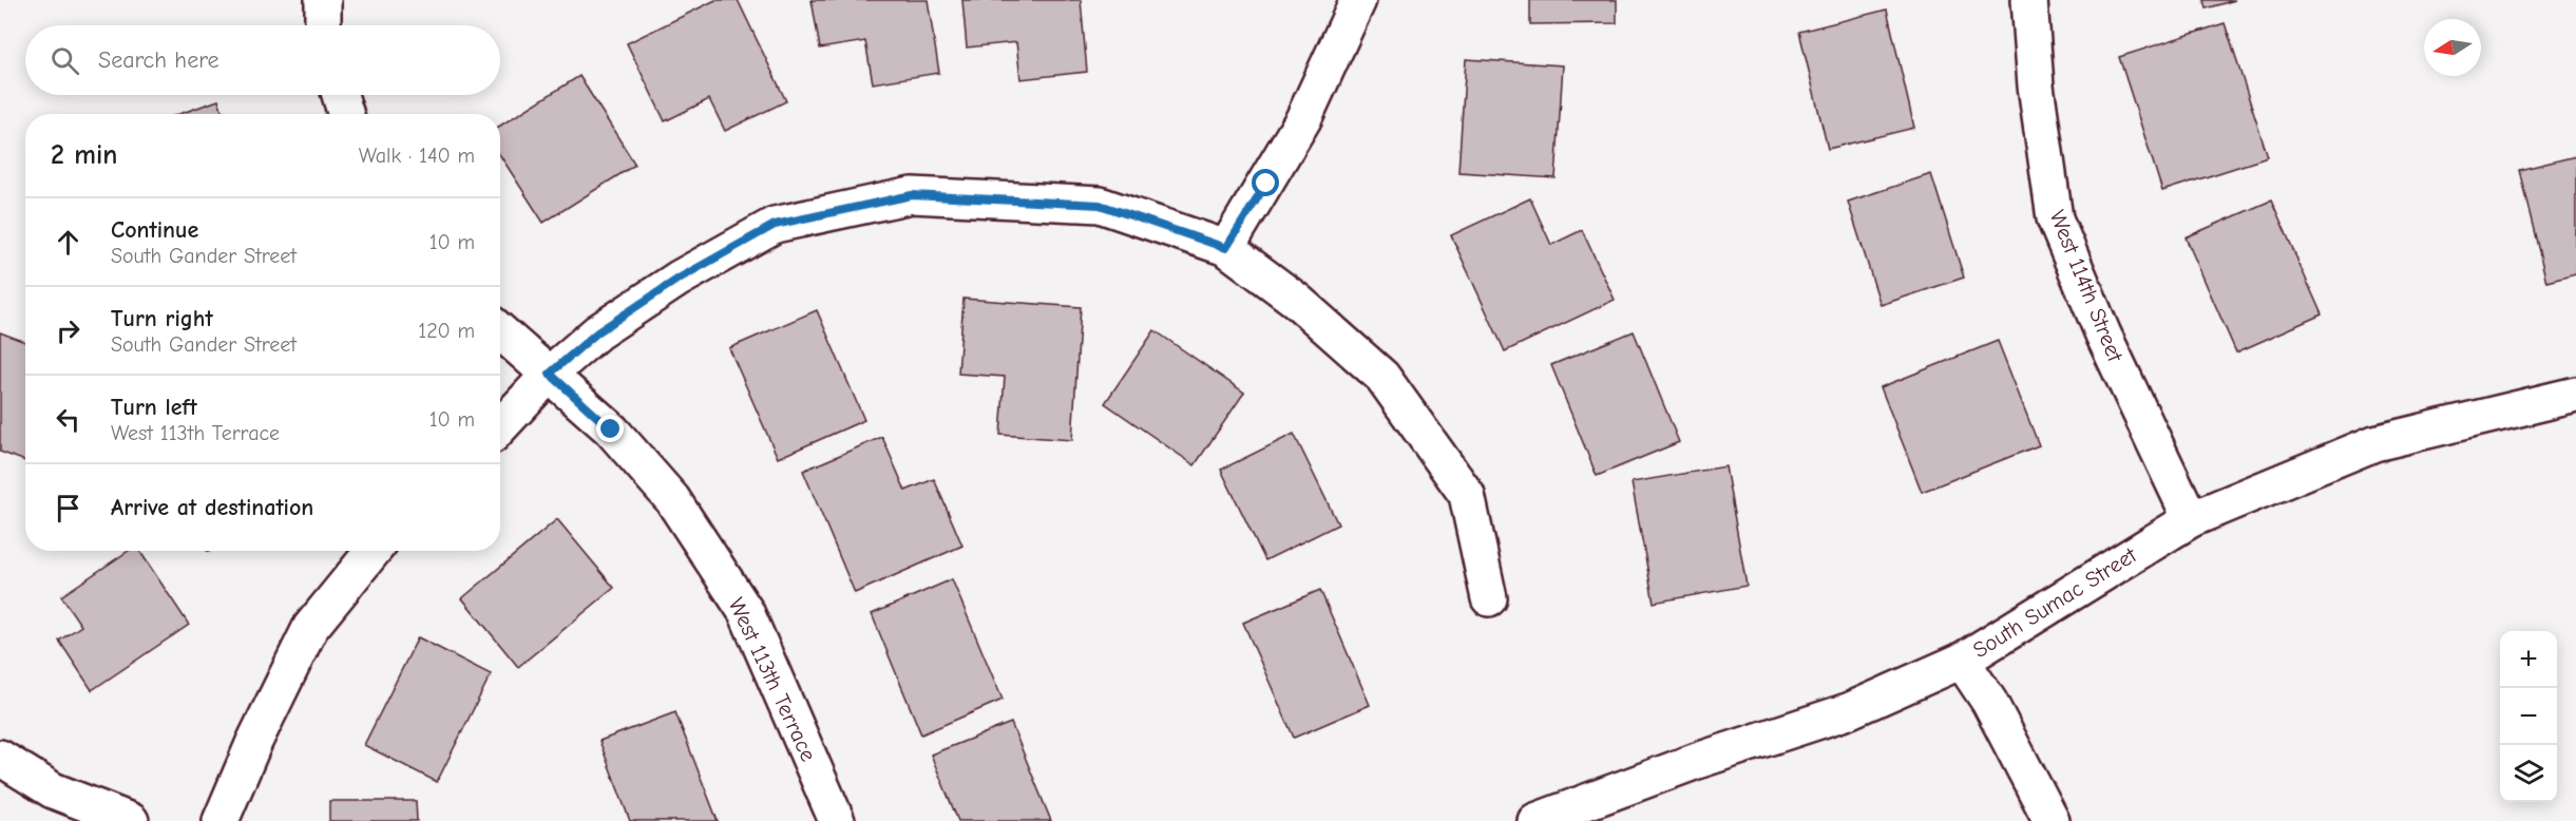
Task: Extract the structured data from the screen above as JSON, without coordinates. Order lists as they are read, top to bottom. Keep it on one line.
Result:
{"streets":{"street":["West 114th Street","South Sumac Street","West 113th Terrace"]},"crossings":[["West 114th Street","South Sumac Street"]],"north":"left","page":{"search":"Search here","heading":["2 min","Walk · 140 m"],"list":[["Continue","South Gander Street","10 m"],["Turn right","South Gander Street","120 m"],["Turn left","West 113th Terrace","10 m"],"Arrive at destination"],"map_buttons":["+","−"]}}
